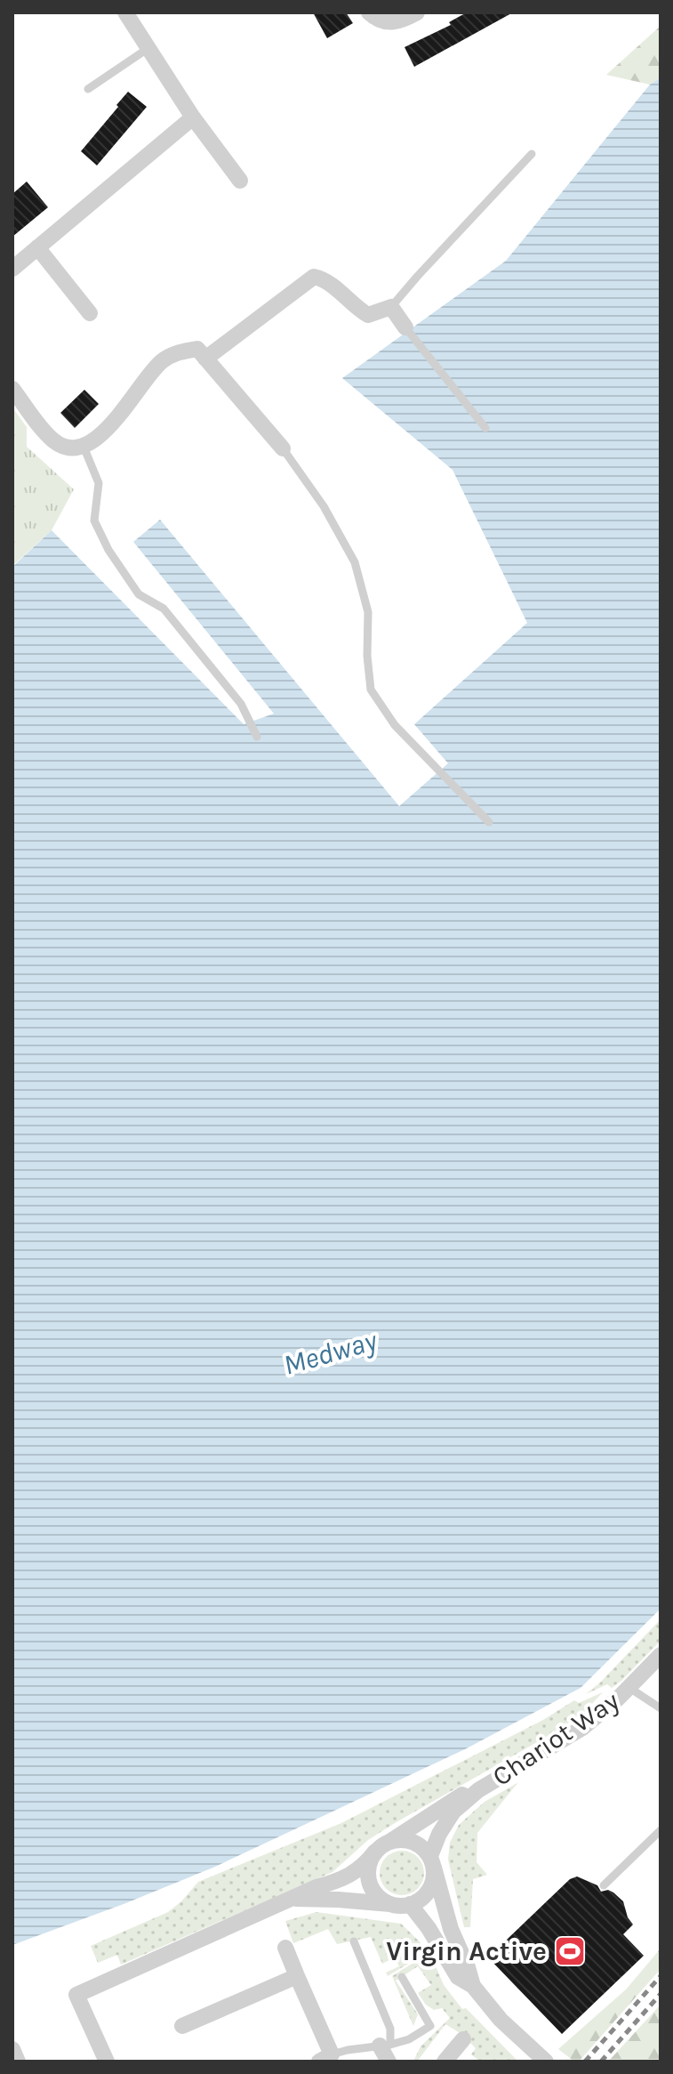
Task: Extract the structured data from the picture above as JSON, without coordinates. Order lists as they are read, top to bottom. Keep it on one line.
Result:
{"streets":{"street":["Chariot Way"]},"water":["Medway"],"places":{"sports":["Virgin Active"]}}
